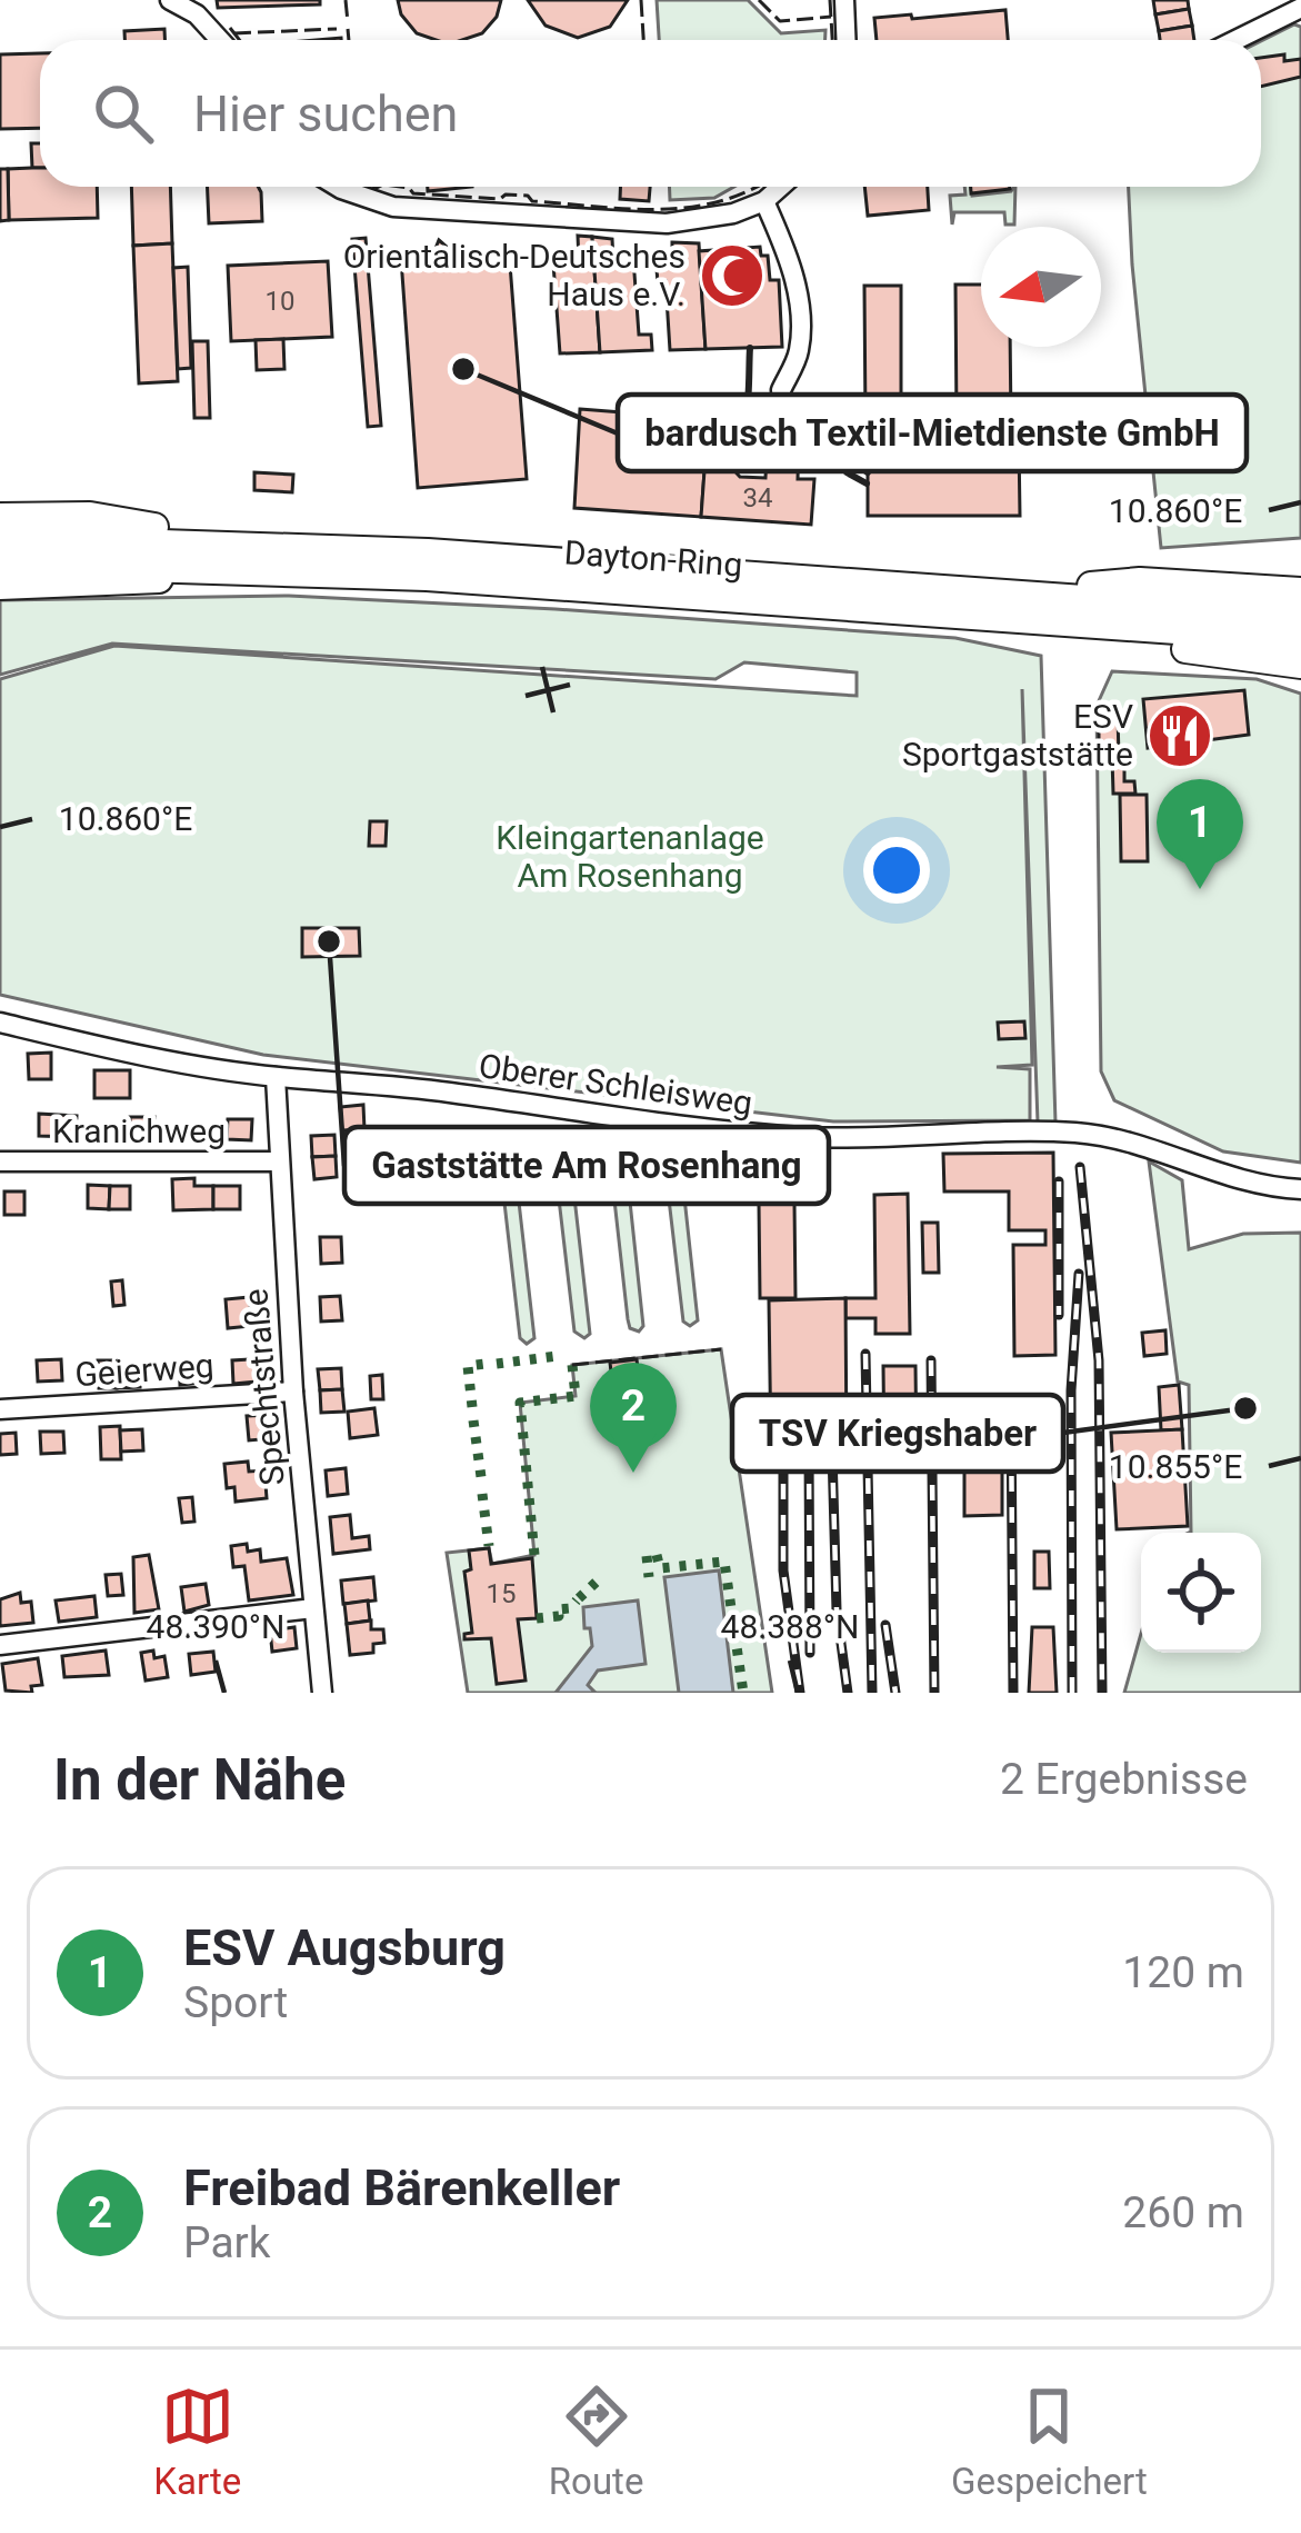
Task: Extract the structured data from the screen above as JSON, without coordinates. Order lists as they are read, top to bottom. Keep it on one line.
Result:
{"streets":{"highway":["Dayton-Ring"],"street":["Oberer Schleisweg","Kranichweg","Geierweg","Spechtstraße"]},"crossings":[["Oberer Schleisweg","Spechtstraße"],["Kranichweg","Spechtstraße"],["Geierweg","Spechtstraße"]],"parks":["Kleingartenanlage Am Rosenhang"],"places":{"mosque":["Orientalisch-Deutsches Haus e.V."],"other":["bardusch Textil-Mietdienste GmbH","Gaststätte Am Rosenhang","TSV Kriegshaber"],"restaurant":["ESV Sportgaststätte"]},"house_numbers":["10","34","15"],"north":"left","page":{"search":"Hier suchen","pins":["1","2"],"heading":["In der Nähe","2 Ergebnisse"],"list":[{"mark":"1","name":"ESV Augsburg","note":"Sport","value":"120 m"},{"mark":"2","name":"Freibad Bärenkeller","note":"Park","value":"260 m"}],"nav":["Karte","Route","Gespeichert"]},"coordinates":["10.860°E","10.855°E","48.390°N","48.388°N"]}
